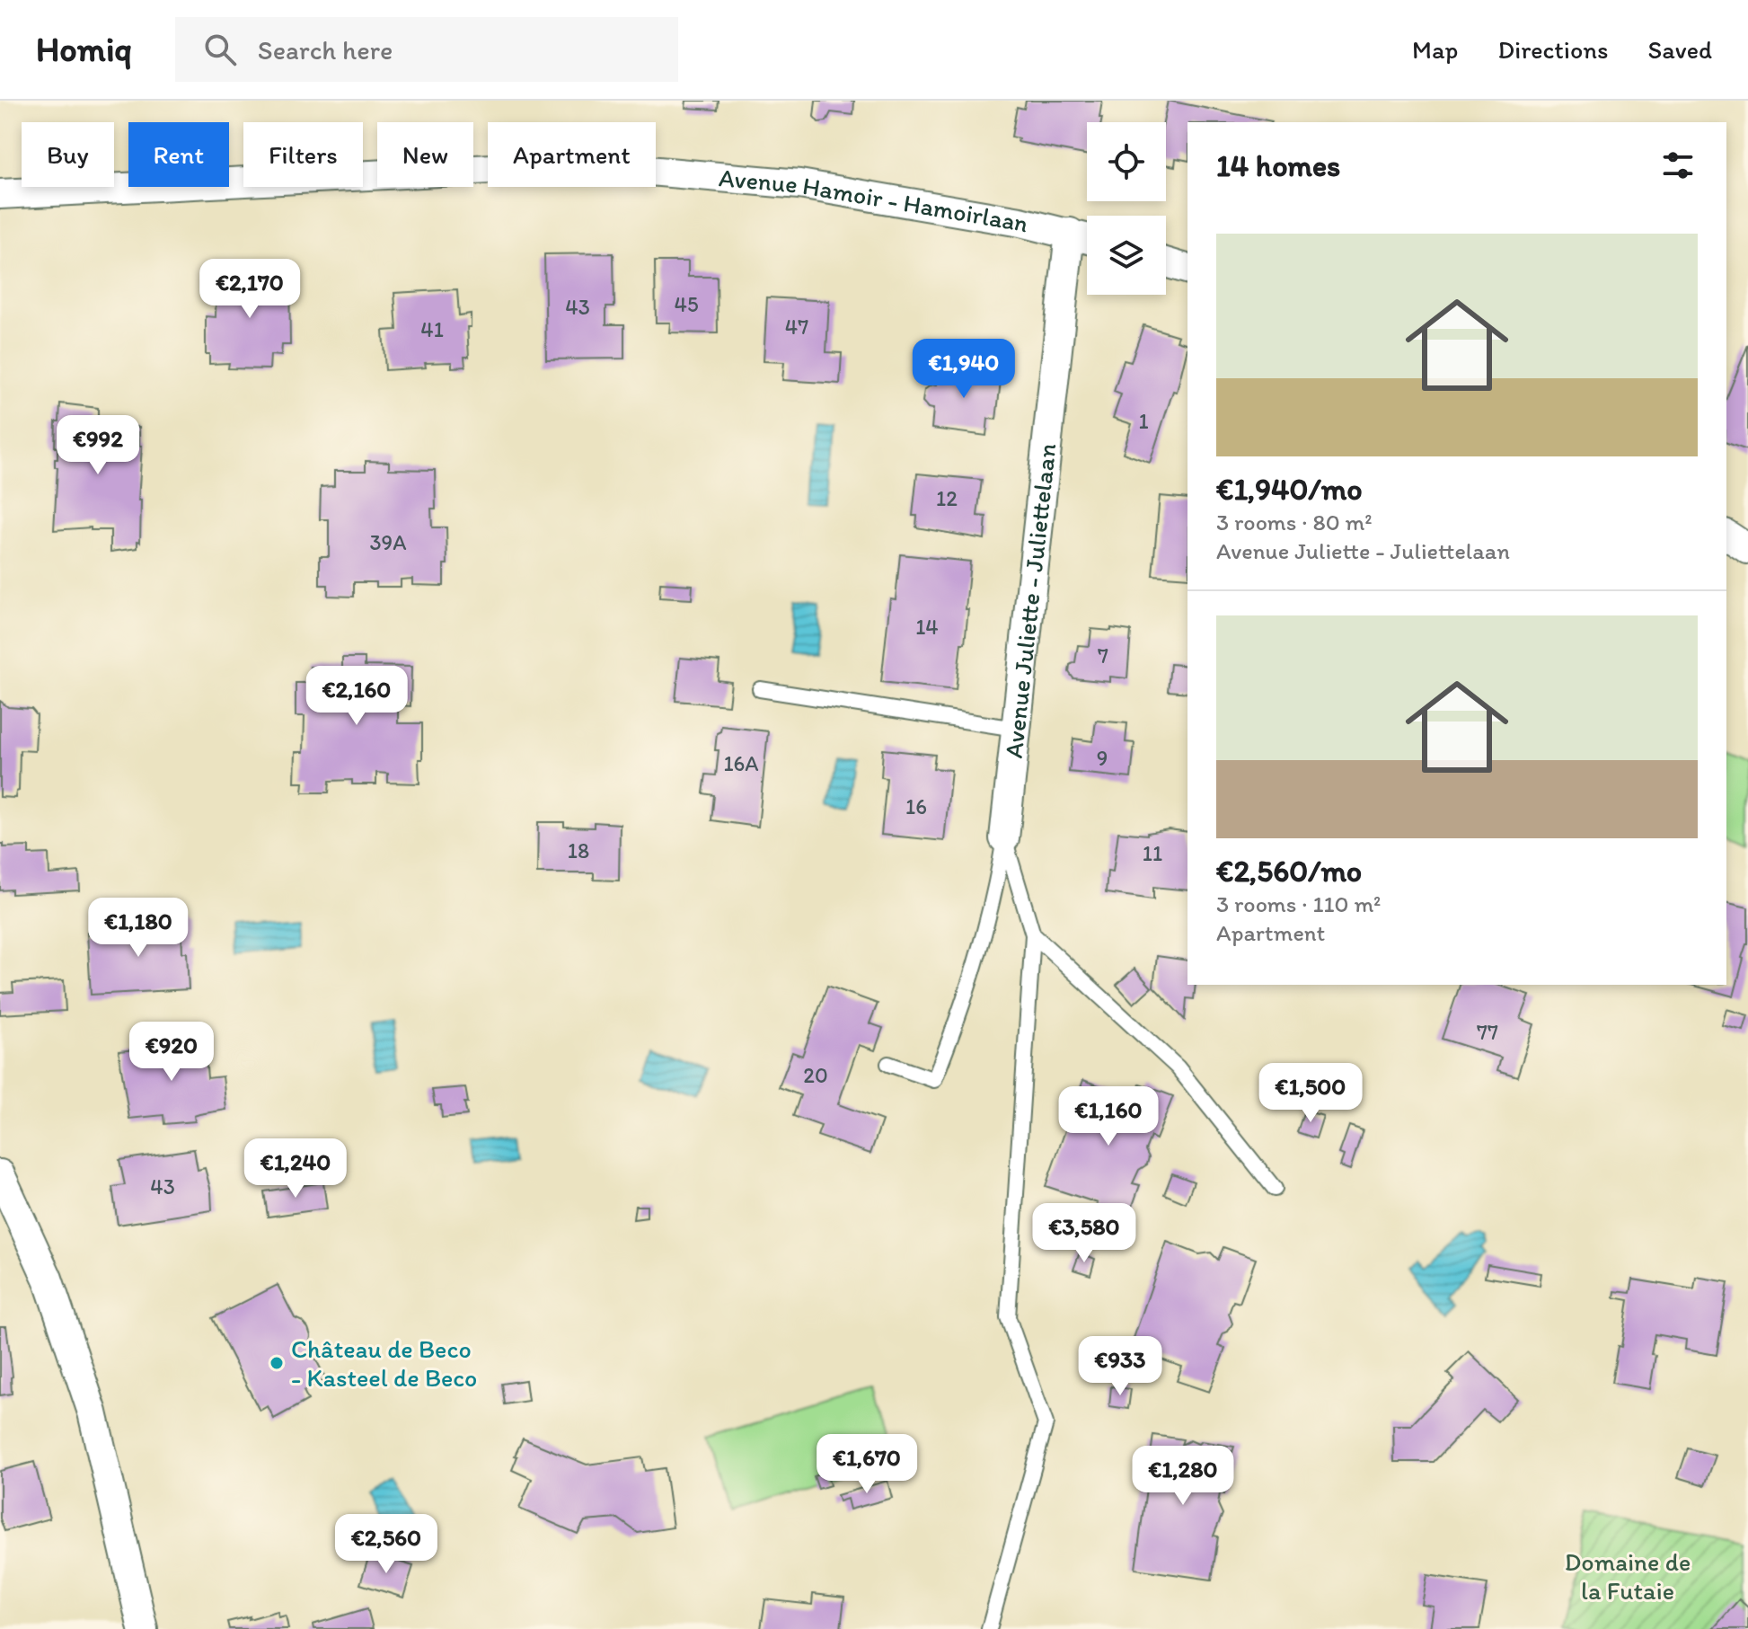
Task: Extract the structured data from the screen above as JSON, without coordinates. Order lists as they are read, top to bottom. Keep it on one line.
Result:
{"streets":{"street":["Avenue Hamoir - Hamoirlaan","Avenue Juliette - Juliettelaan"]},"crossings":[["Avenue Hamoir - Hamoirlaan","Avenue Juliette - Juliettelaan"]],"parks":["Domaine de la Futaie"],"places":["Château de Beco - Kasteel de Beco"],"house_numbers":["45","43","47","41","1","12","39A","14","7","9","16A","16","18","11","77","20","43"],"page":{"header":"Homiq","search":"Search here","nav":["Map","Directions","Saved"],"chip":["Buy","Rent","Filters","New","Apartment"],"heading":"14 homes","list":[{"name":"€1,940/mo","note":"3 rooms · 80 m² · Avenue Juliette - Juliettelaan"},{"name":"€2,560/mo","note":"3 rooms · 110 m² · Apartment"}],"price":["€2,170","€1,940","€992","€2,160","€1,180","€920","€1,500","€1,160","€1,240","€3,580","€933","€1,670","€1,280","€2,560"]}}
